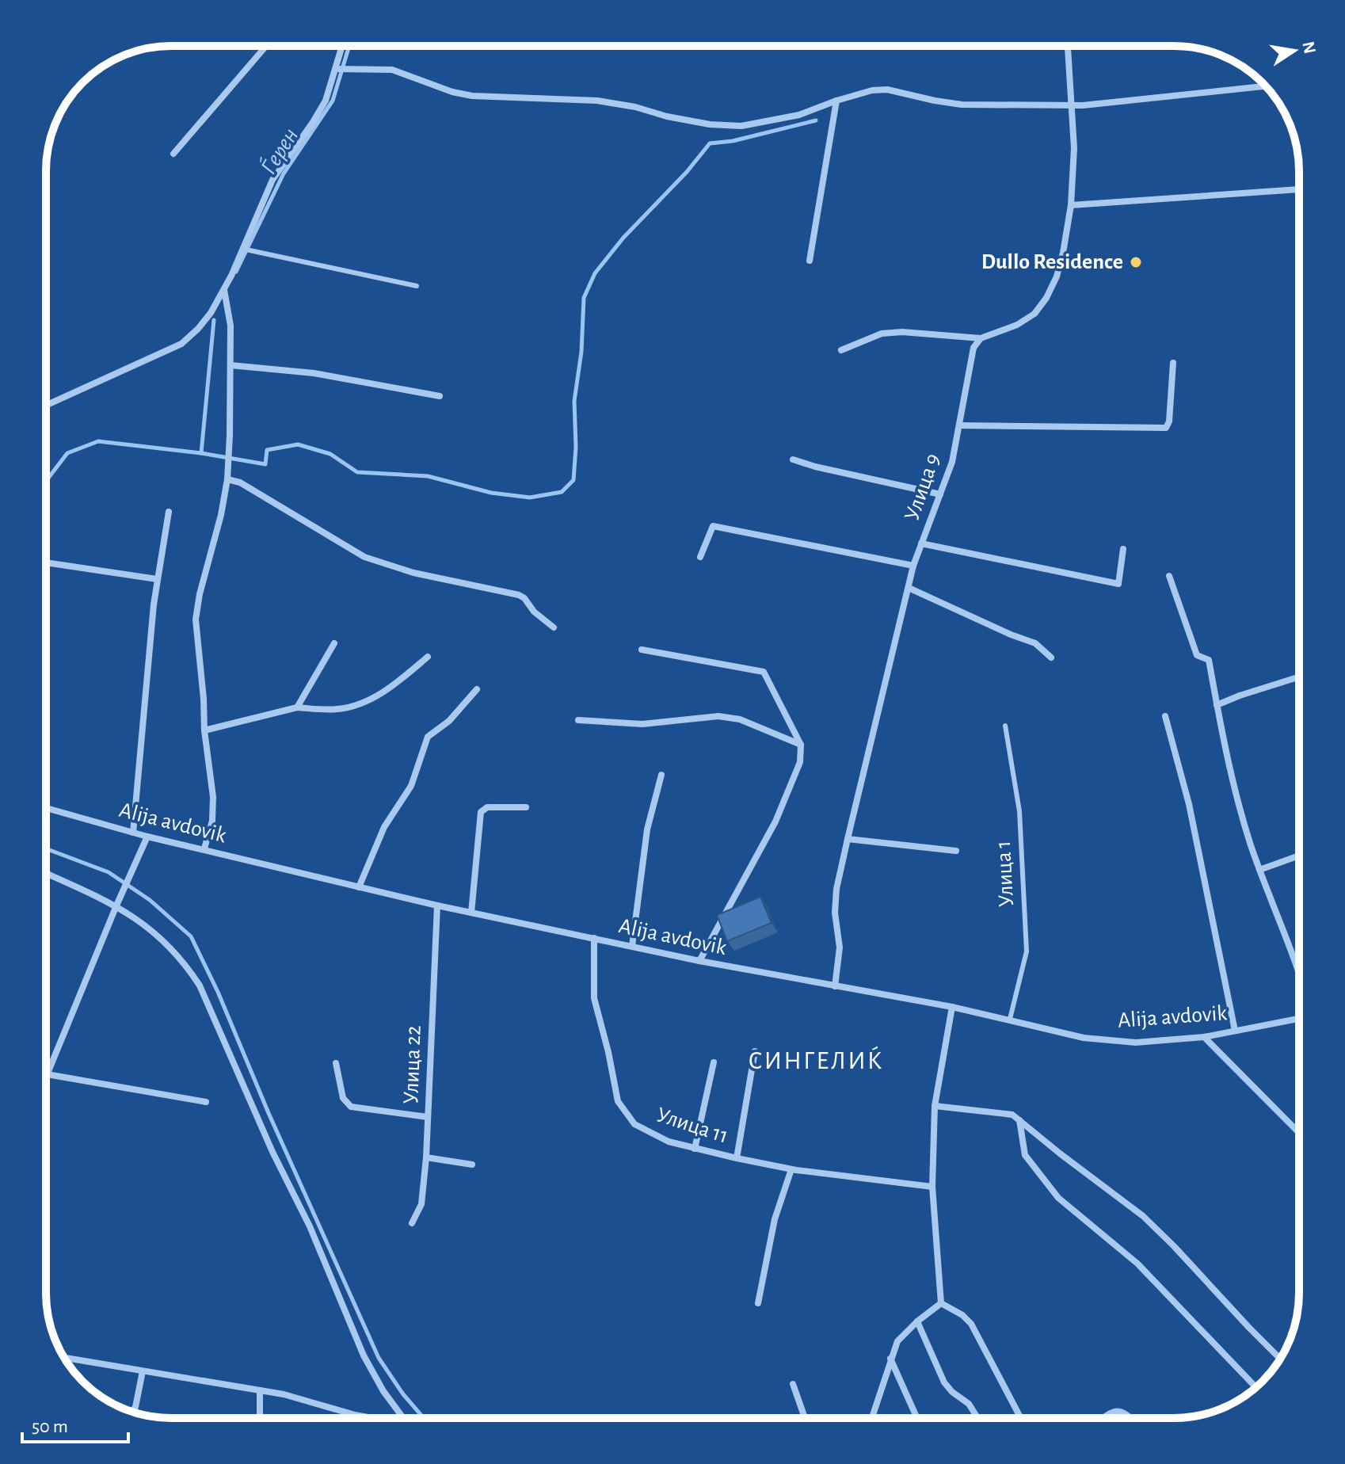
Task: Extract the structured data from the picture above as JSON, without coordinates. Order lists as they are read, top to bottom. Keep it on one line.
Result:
{"streets":{"street":["Улица 9","Alija avdovik","Улица 22","Улица 11"],"lane":["Улица 1"]},"crossings":[["Улица 9","Alija avdovik"],["Alija avdovik","Улица 1"],["Alija avdovik","Улица 22"],["Alija avdovik","Улица 11"]],"districts":["СИНГЕЛИЌ"],"water":["Ѓерен"],"places":["Dullo Residence"],"scale_bar":"50 m","north":"right"}
